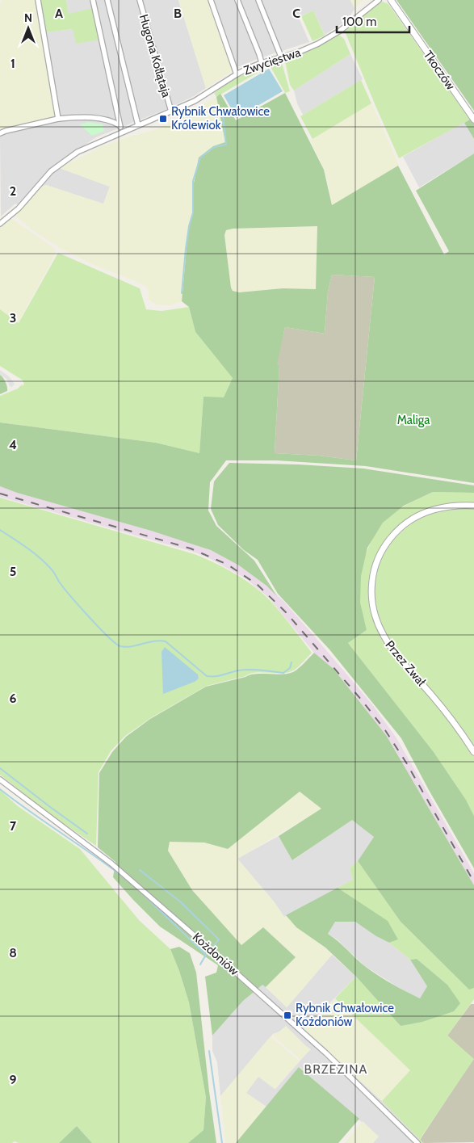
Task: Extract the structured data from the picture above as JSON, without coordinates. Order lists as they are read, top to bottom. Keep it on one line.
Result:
{"streets":{"street":["Hugona Kołłątaja","Zwycięstwa","Tkoczów","Przez Zwał","Kożdoniów"]},"crossings":[["Hugona Kołłątaja","Zwycięstwa"]],"districts":["BRZEZINA"],"parks":["Maliga"],"places":{"transit":["Rybnik Chwałowice Królewiok","Rybnik Chwałowice Kożdoniów"]},"scale_bar":"100 m","north":"top","grid":{"columns":["A","B","C"],"rows":["1","2","3","4","5","6","7","8","9"]}}
